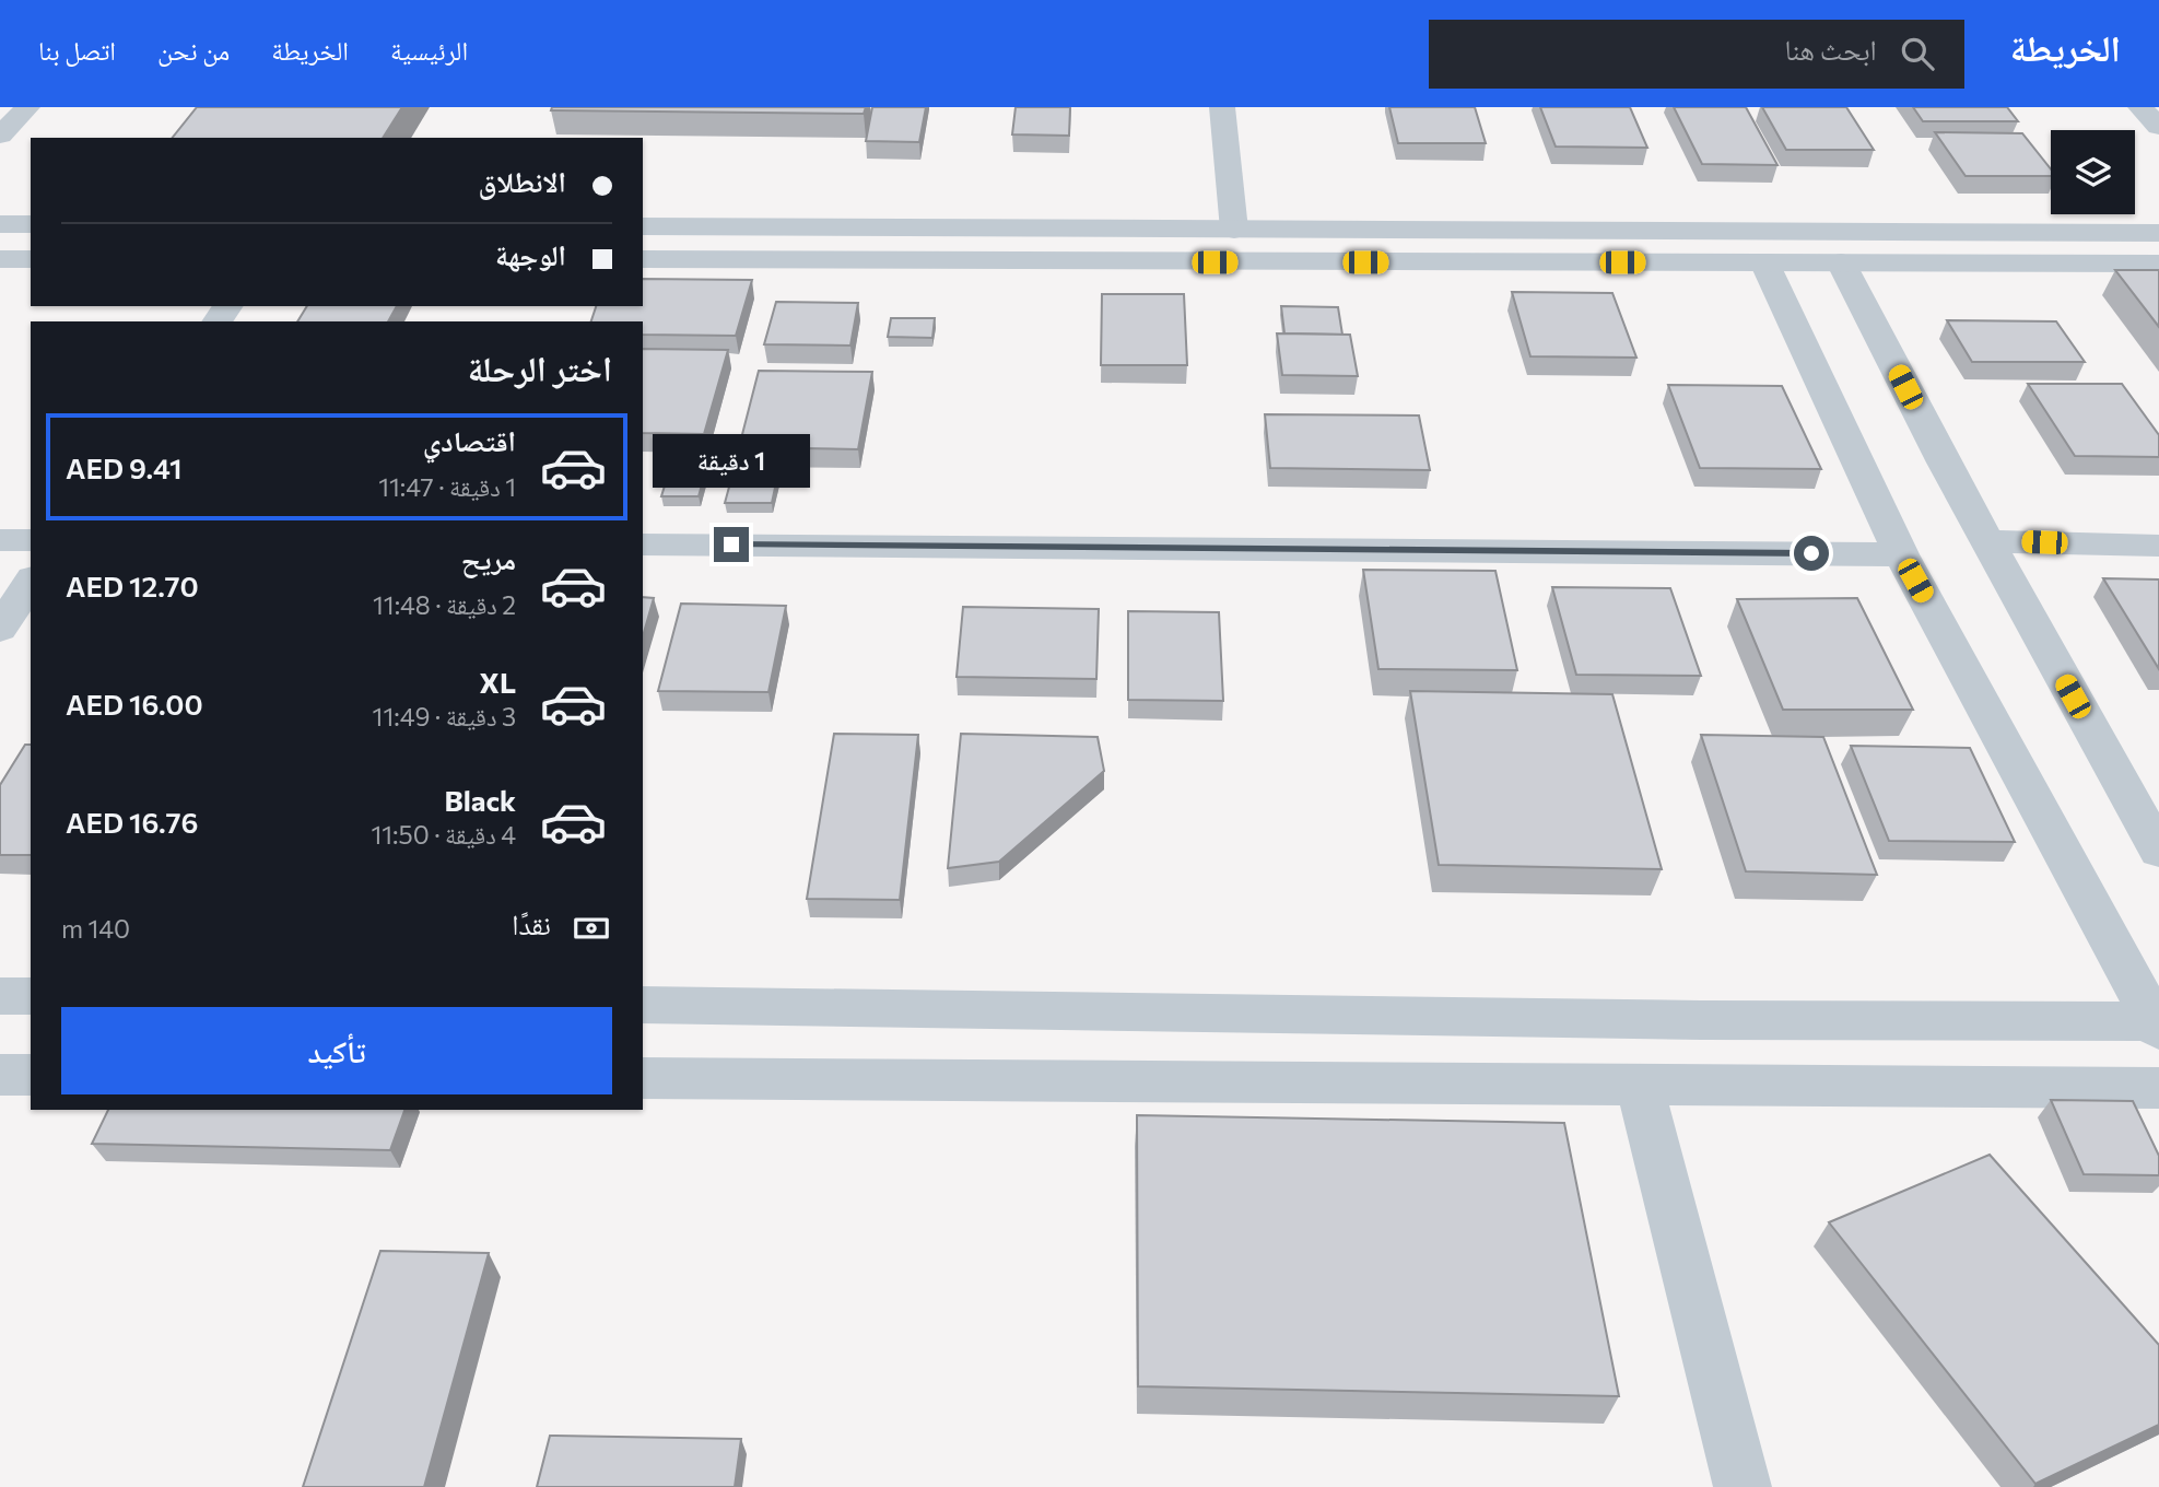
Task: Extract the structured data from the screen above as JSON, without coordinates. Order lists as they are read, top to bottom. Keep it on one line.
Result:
{"page":{"header":"الخريطة","search":"ابحث هنا","nav":["الرئيسية","الخريطة","من نحن","اتصل بنا"],"banner":["الانطلاق","الوجهة"],"heading":"اختر الرحلة","list":[{"name":"اقتصادي","note":"1 دقيقة · 11:47","value":"AED 9.41"},{"name":"مريح","note":"2 دقيقة · 11:48","value":"AED 12.70"},{"name":"XL","note":"3 دقيقة · 11:49","value":"AED 16.00"},{"name":"Black","note":"4 دقيقة · 11:50","value":"AED 16.76"}],"bubble":"1 دقيقة","pay":["نقدًا","140 m"],"buttons":"تأكيد"}}
